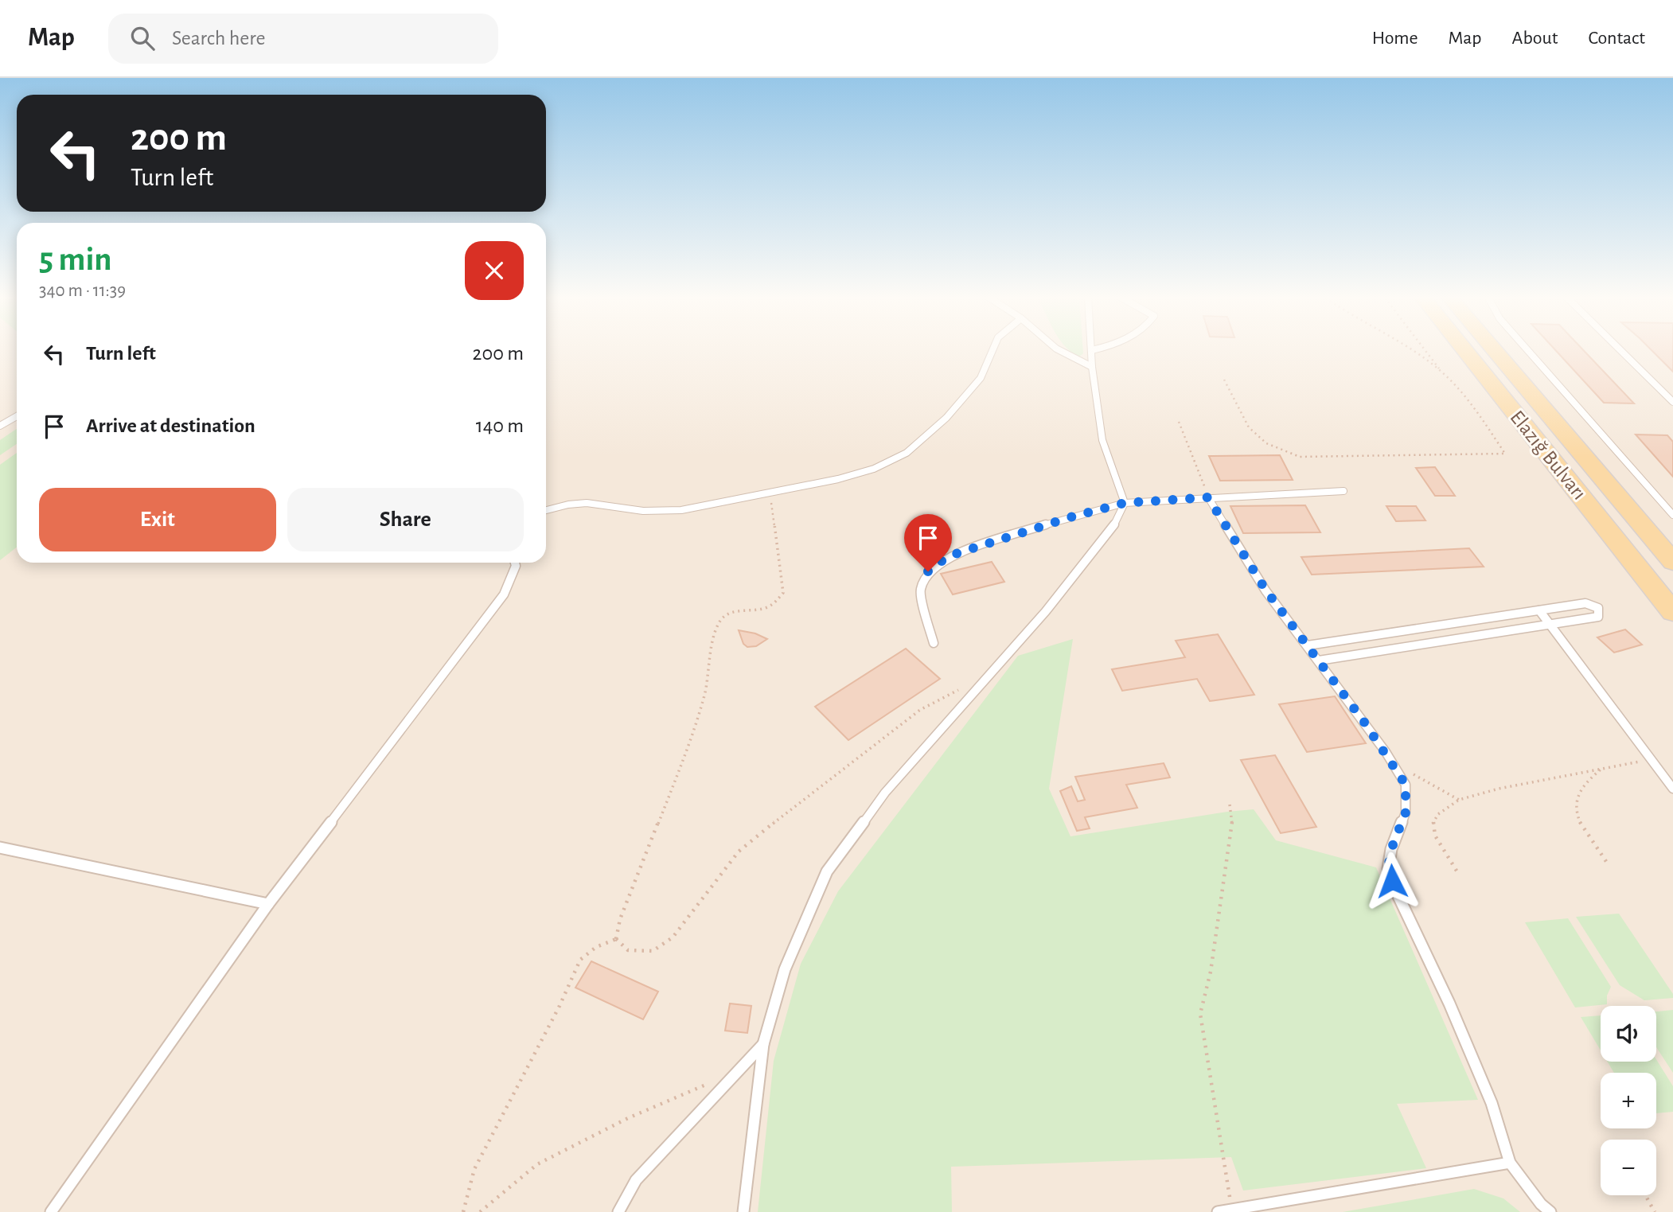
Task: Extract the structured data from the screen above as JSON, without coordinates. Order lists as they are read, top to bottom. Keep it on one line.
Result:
{"streets":{"main road":["Elazığ Bulvarı"]},"page":{"header":"Map","search":"Search here","nav":["Home","Map","About","Contact"],"turn":["200 m","Turn left"],"heading":["5 min","340 m · 11:39"],"list":[{"name":"Turn left","value":"200 m"},{"name":"Arrive at destination","value":"140 m"}],"buttons":["Exit","Share"],"map_buttons":["+","−"]}}
